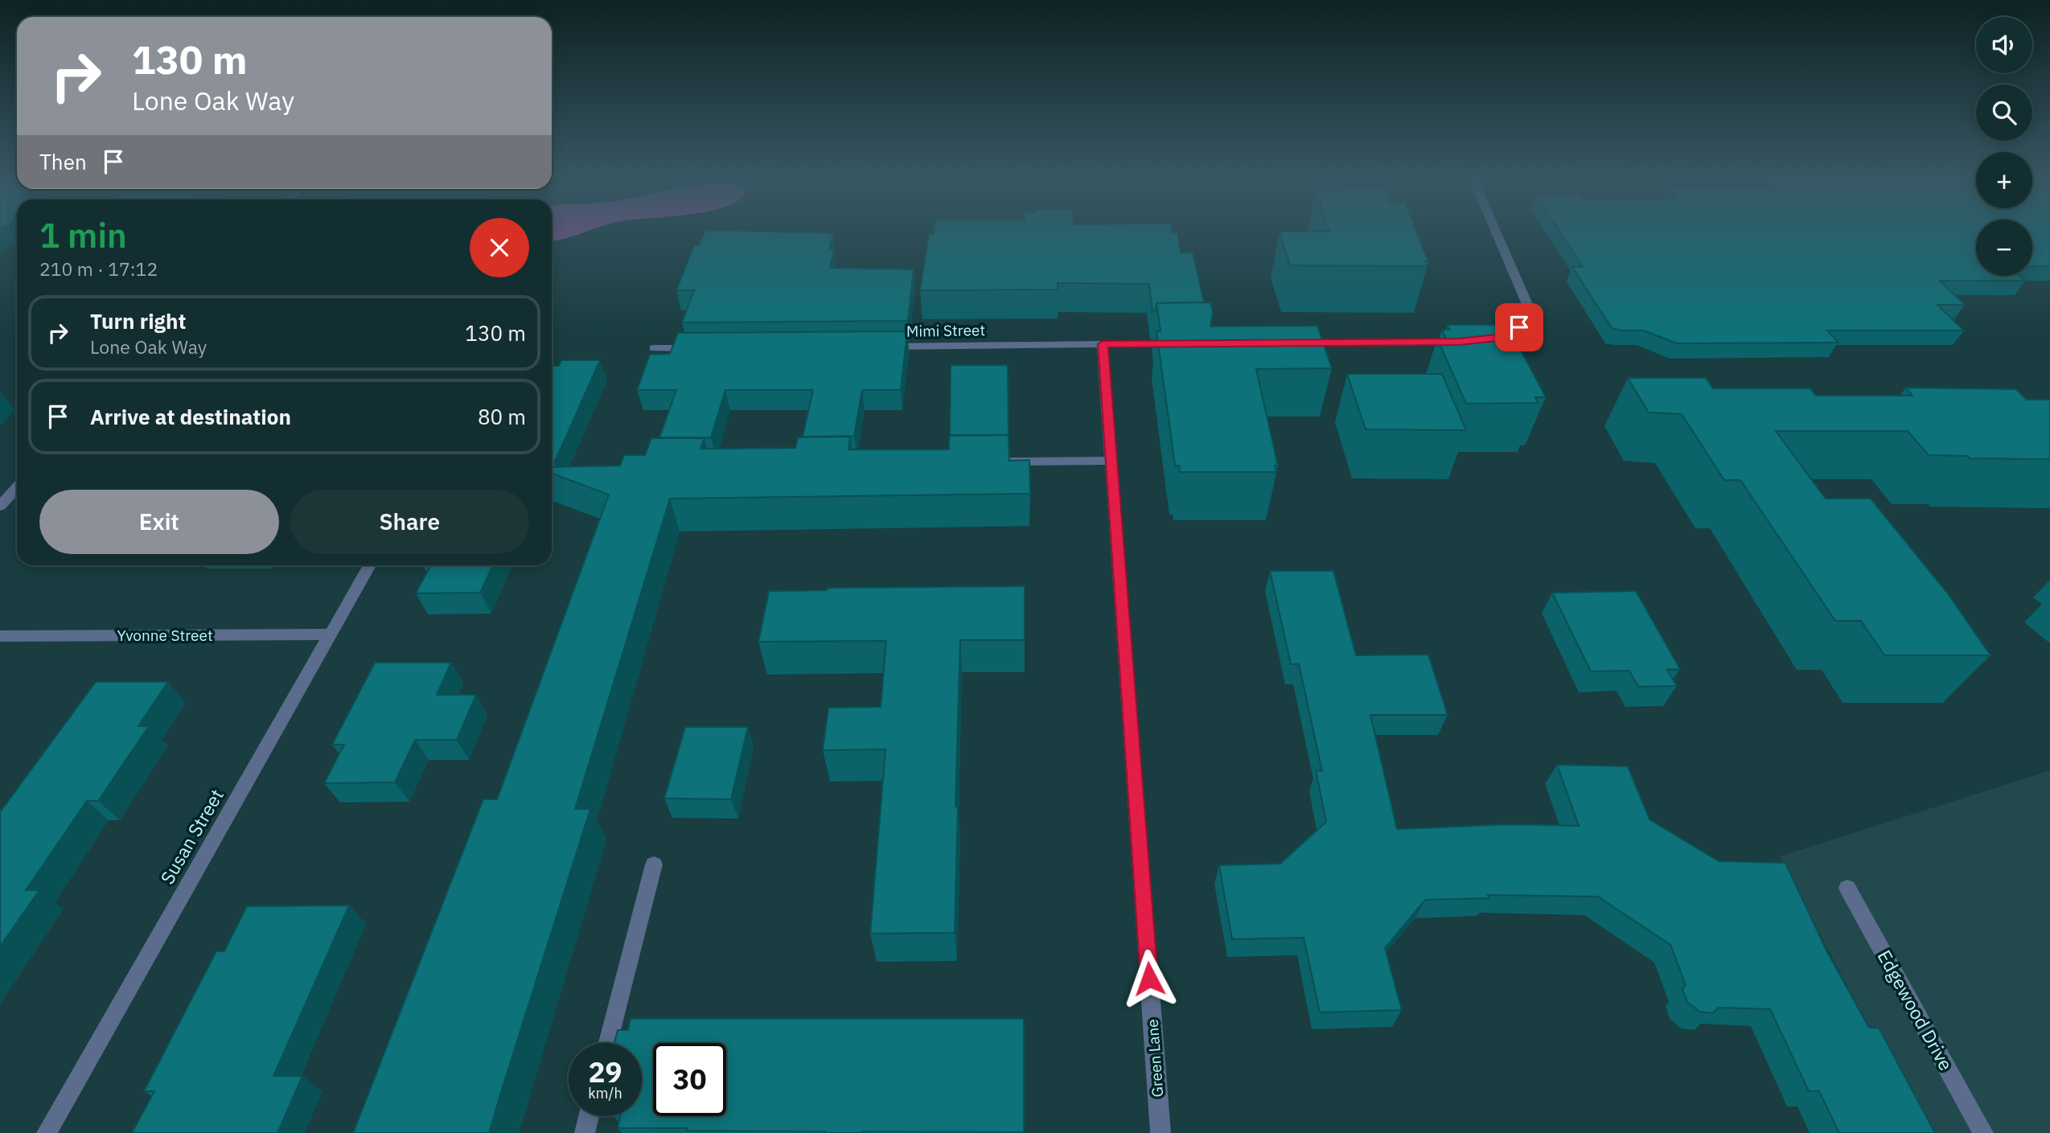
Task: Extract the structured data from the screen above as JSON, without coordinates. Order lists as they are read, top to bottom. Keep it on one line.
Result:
{"streets":{"street":["Mimi Street","Yvonne Street","Susan Street","Edgewood Drive","Green Lane"]},"crossings":[["Mimi Street","Green Lane"],["Yvonne Street","Susan Street"]],"page":{"map_buttons":["+","−"],"turn":["130 m","Lone Oak Way"],"then":"Then","heading":["1 min","210 m · 17:12"],"list":[{"name":"Turn right","note":"Lone Oak Way","value":"130 m"},{"name":"Arrive at destination","value":"80 m"}],"buttons":["Exit","Share"],"speed":"29 km/h","limit":"30"}}
